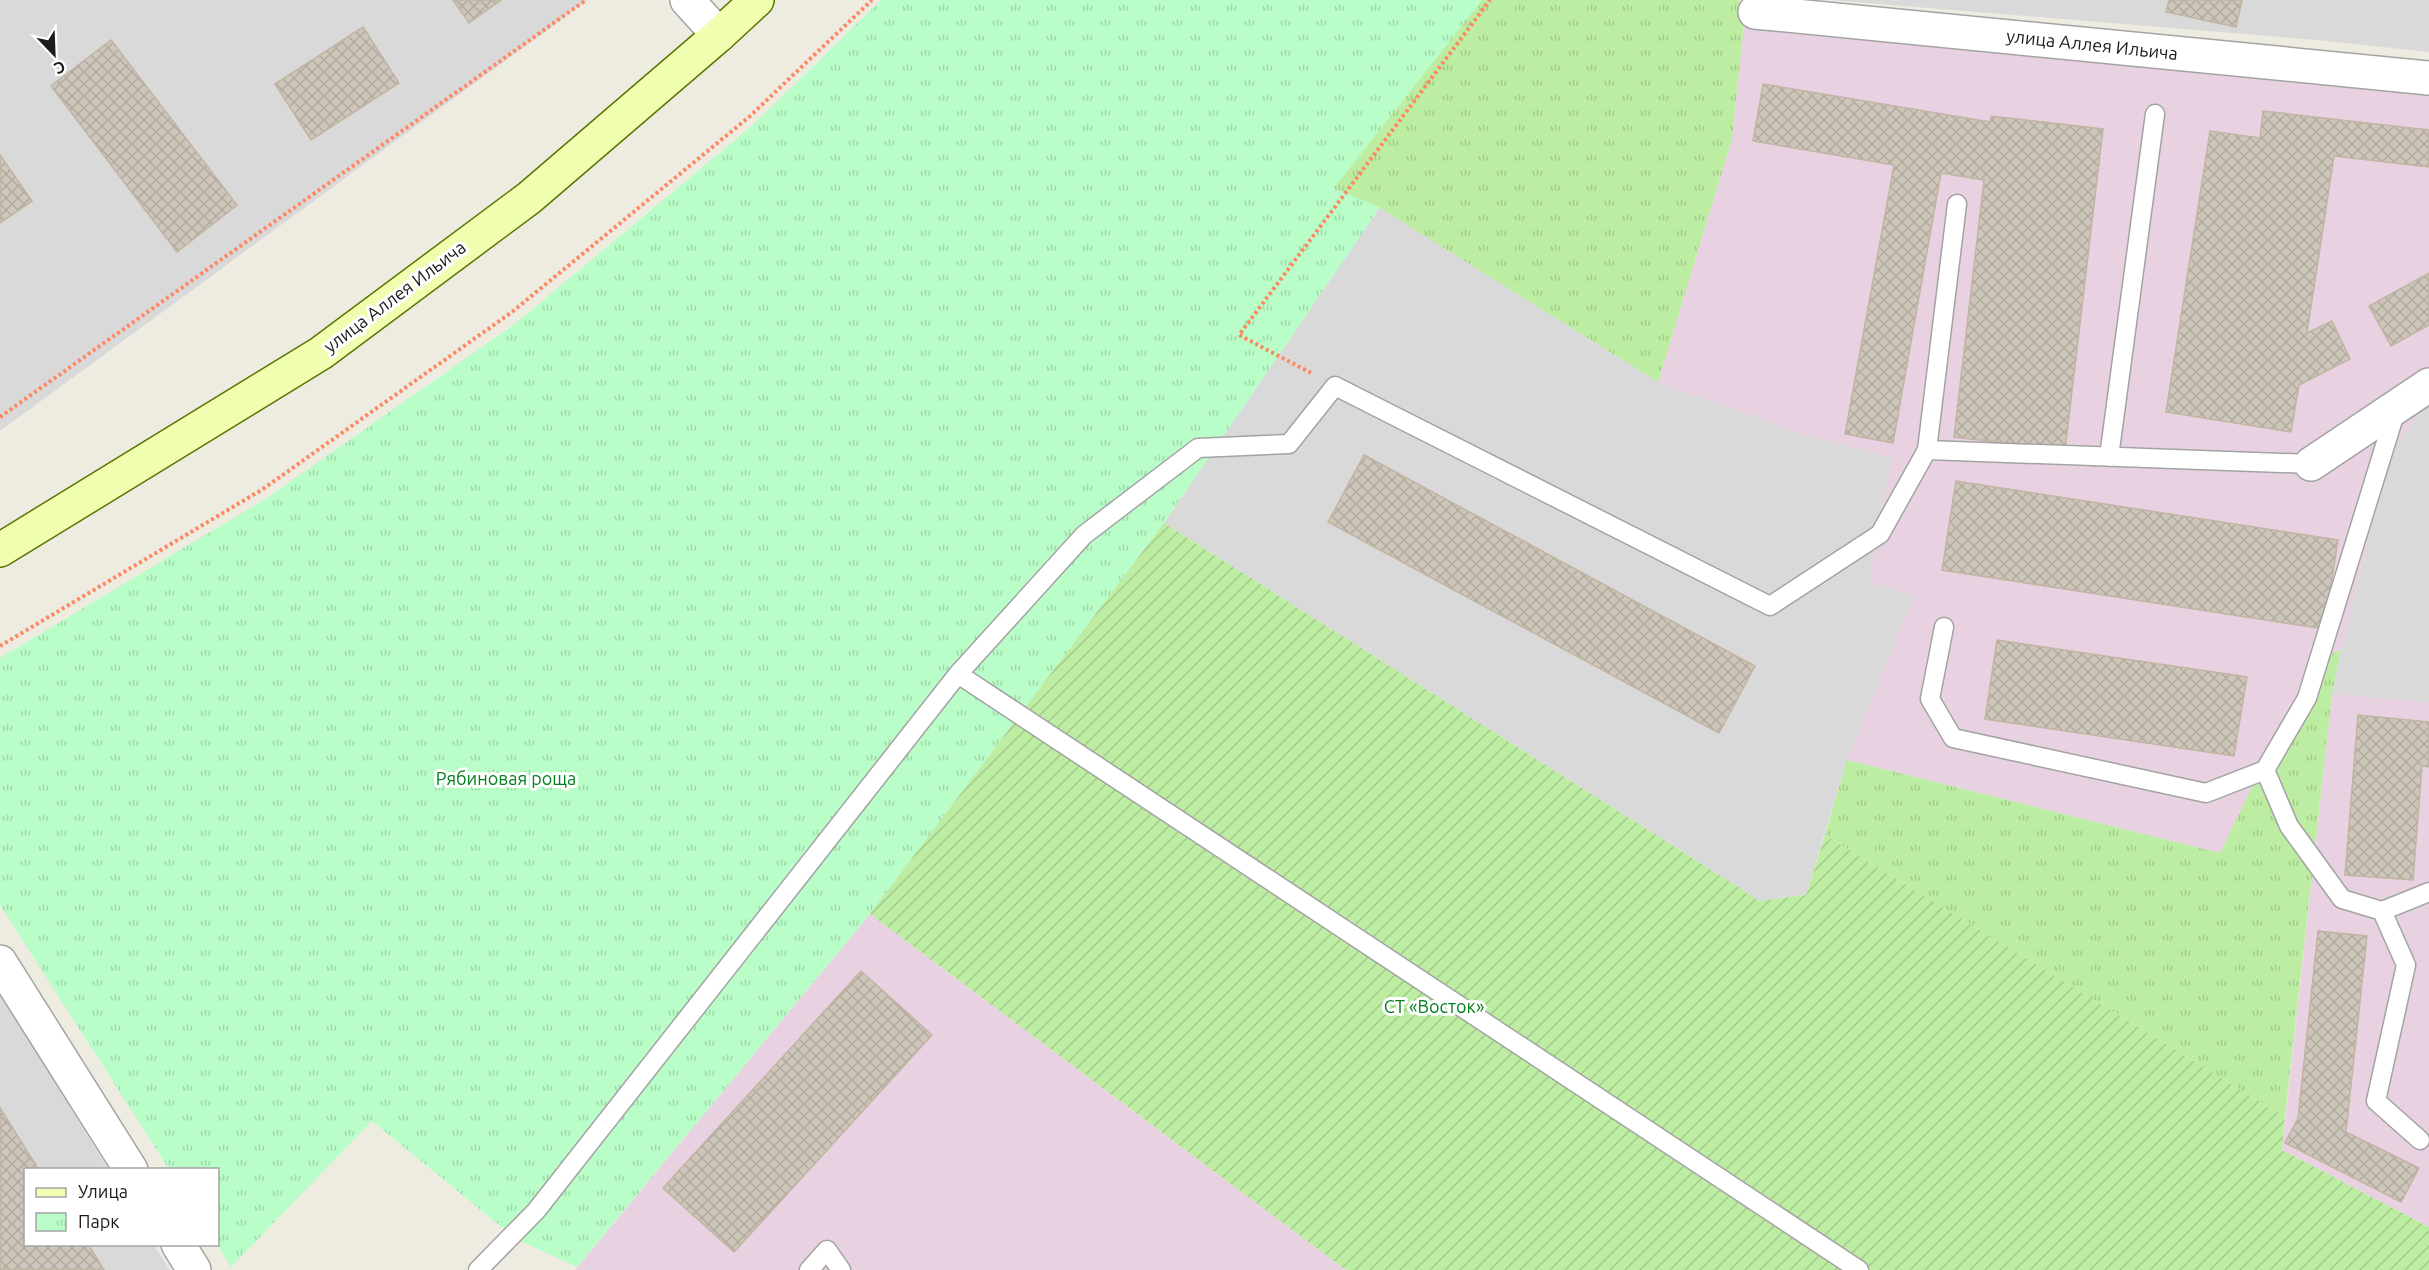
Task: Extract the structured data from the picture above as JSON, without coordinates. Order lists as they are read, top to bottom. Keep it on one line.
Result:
{"streets":{"main road":["улица Аллея Ильича"]},"parks":["Рябиновая роща","СТ «Восток»"],"legend":["Улица","Парк"],"north":"bottom right"}
